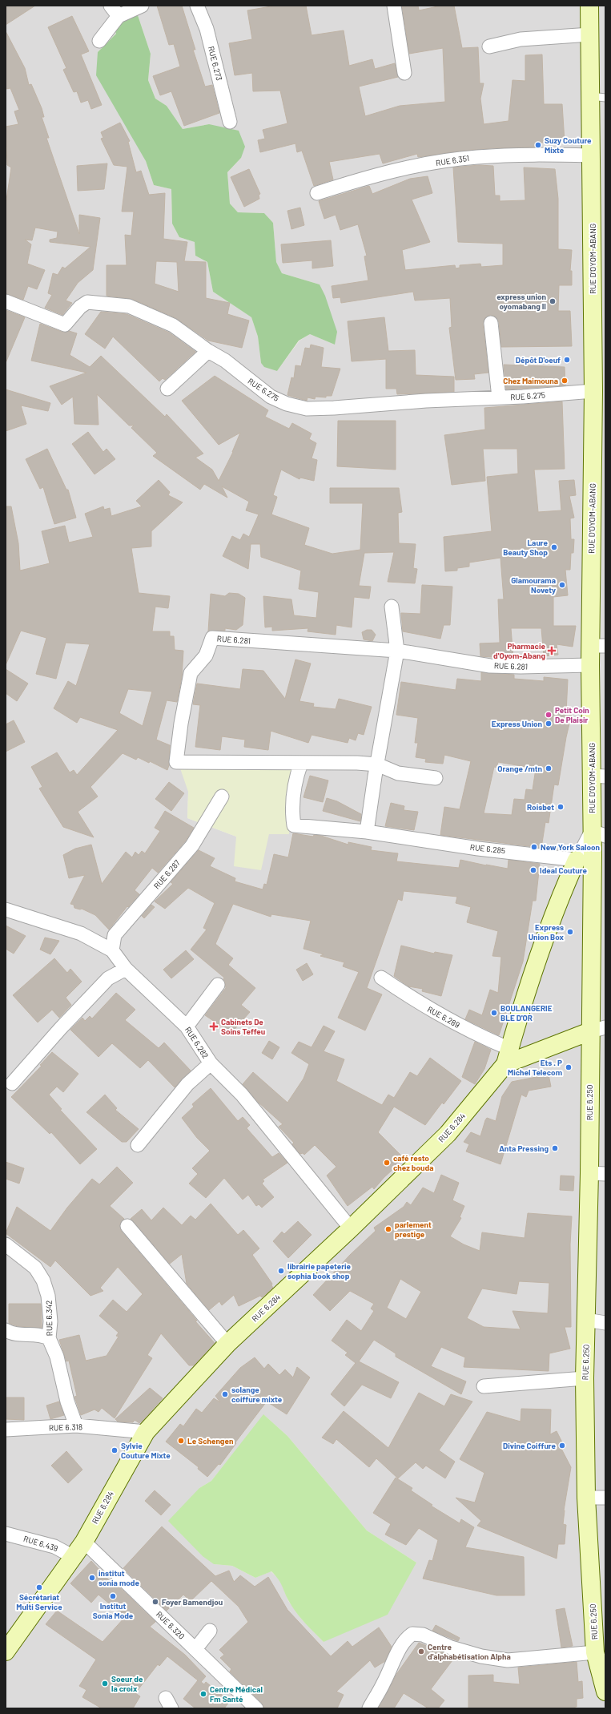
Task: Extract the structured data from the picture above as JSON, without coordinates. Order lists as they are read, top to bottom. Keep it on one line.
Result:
{"streets":{"main road":["RUE D'OYOM-ABANG","RUE 6.250","RUE 6.284"],"street":["RUE 6.273","RUE 6.351","RUE 6.275","RUE 6.281","RUE 6.285","RUE 6.287","RUE 6.289","RUE 6.282","RUE 6.342","RUE 6.318","RUE 6.439","RUE 6.320"]},"crossings":[["RUE 6.351","RUE D'OYOM-ABANG"],["RUE D'OYOM-ABANG","RUE 6.275"],["RUE D'OYOM-ABANG","RUE 6.281"],["RUE D'OYOM-ABANG","RUE 6.250"],["RUE D'OYOM-ABANG","RUE 6.284"],["RUE 6.281","RUE 6.285"],["RUE 6.287","RUE 6.282"],["RUE 6.289","RUE 6.284"],["RUE 6.282","RUE 6.284"],["RUE 6.250","RUE 6.284"],["RUE 6.284","RUE 6.318"],["RUE 6.284","RUE 6.439"],["RUE 6.284","RUE 6.320"],["RUE 6.342","RUE 6.318"]],"places":{"other":["Suzy Couture Mixte","express union oyomabang II","Dépôt D'oeuf","Chez Maimouna","Laure Beauty Shop","Glamourama Novety","Petit Coin De Plaisir","Express Union","Orange /mtn","Roisbet","New York Saloon","Ideal Couture","Express Union Box","BOULANGERIE BLE D'OR","Ets . P Michel Telecom","Anta Pressing","café resto chez bouda","parlement prestige","librairie papeterie sophia book shop","solange coiffure mixte","Le Schengen","Divine Coiffure","Sylvie Couture Mixte","institut sonia mode","Sécrétariat Multi Service","Institut Sonia Mode","Foyer Bamendjou","Centre d'alphabétisation Alpha","Soeur de la croix","Centre Médical Fm Santé"],"health":["Pharmacie d'Oyom-Abang","Cabinets De Soins Teffeu"]}}
